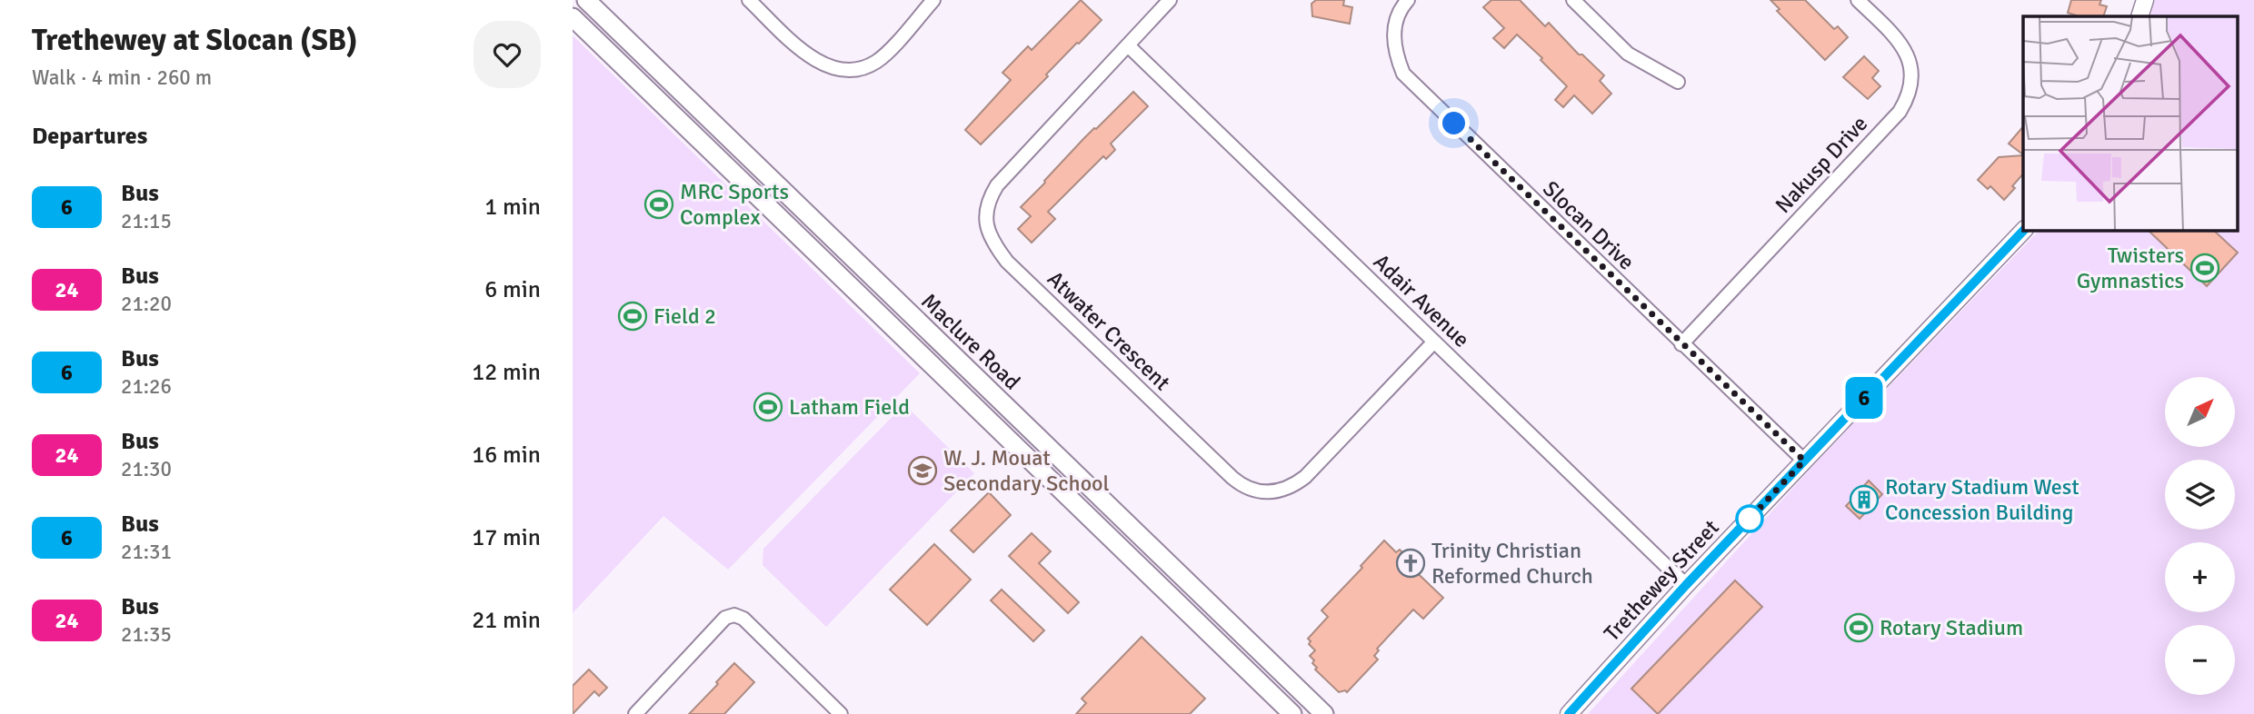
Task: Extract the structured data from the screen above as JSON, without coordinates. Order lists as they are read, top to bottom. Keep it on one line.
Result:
{"streets":{"main road":["Maclure Road"],"street":["Nakusp Drive","Slocan Drive","Adair Avenue","Atwater Crescent","Trethewey Street"]},"crossings":[["Nakusp Drive","Slocan Drive"],["Slocan Drive","Trethewey Street"],["Adair Avenue","Atwater Crescent"],["Adair Avenue","Trethewey Street"]],"places":{"sports":["MRC Sports Complex","Twisters Gymnastics","Field 2","Latham Field","Rotary Stadium"],"school or university":["W. J. Mouat Secondary School"],"building":["Rotary Stadium West Concession Building"],"church":["Trinity Christian Reformed Church"]},"lines":["bus line 6"],"north":"top right","page":{"heading":[["Trethewey at Slocan (SB)","Walk · 4 min · 260 m"],"Departures"],"on_map":"6","list":[{"mark":"6","name":"Bus","note":"21:15","value":"1 min"},{"mark":"24","name":"Bus","note":"21:20","value":"6 min"},{"mark":"6","name":"Bus","note":"21:26","value":"12 min"},{"mark":"24","name":"Bus","note":"21:30","value":"16 min"},{"mark":"6","name":"Bus","note":"21:31","value":"17 min"},{"mark":"24","name":"Bus","note":"21:35","value":"21 min"}],"map_buttons":["+","−"]}}
